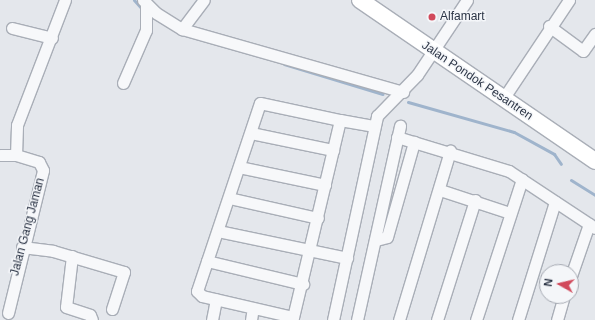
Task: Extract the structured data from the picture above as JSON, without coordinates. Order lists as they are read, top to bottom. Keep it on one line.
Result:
{"streets":{"street":["Jalan Pondok Pesantren","Jalan Gang Jaman"]},"places":["Alfamart"],"north":"left"}
